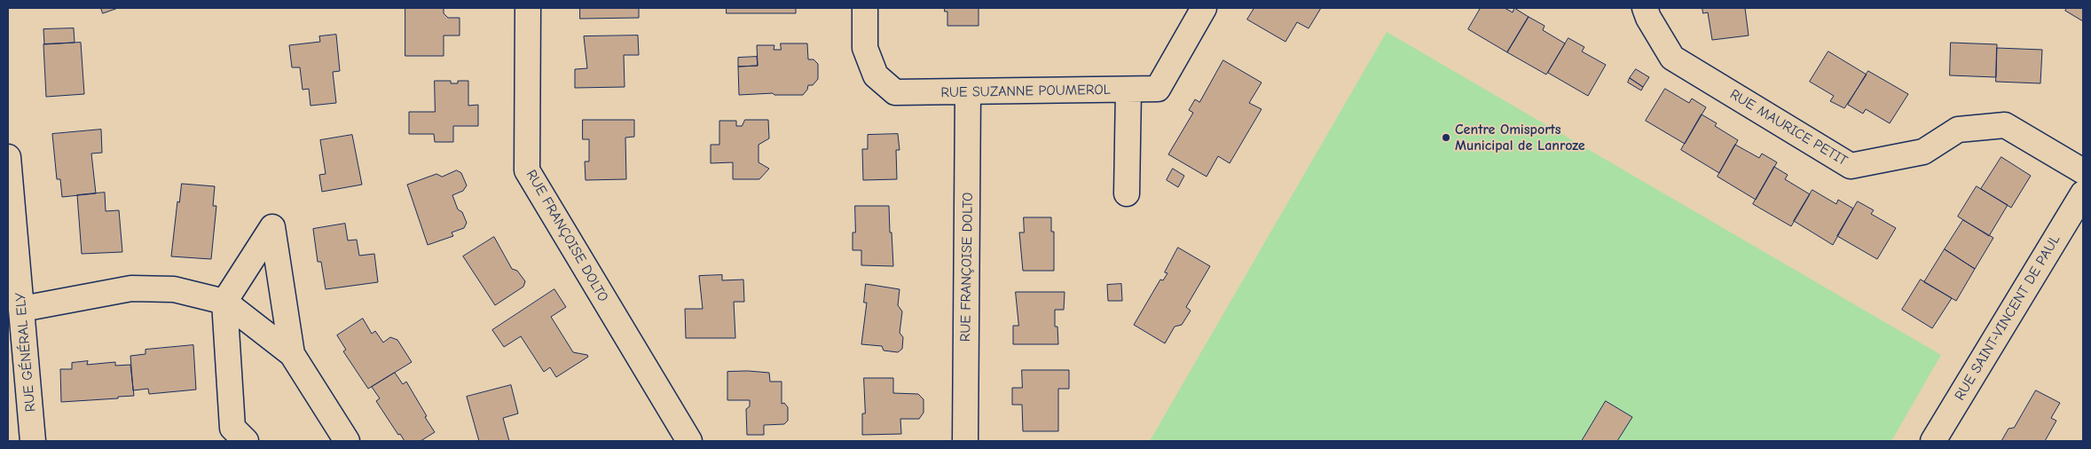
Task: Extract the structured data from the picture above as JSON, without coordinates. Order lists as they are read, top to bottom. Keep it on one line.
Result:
{"streets":{"street":["RUE SUZANNE POUMEROL","RUE MAURICE PETIT","RUE FRANÇOISE DOLTO","RUE SAINT-VINCENT DE PAUL","RUE GÉNÉRAL ELY"]},"crossings":[["RUE SUZANNE POUMEROL","RUE FRANÇOISE DOLTO"]],"places":["Centre Omisports Municipal de Lanroze"]}
